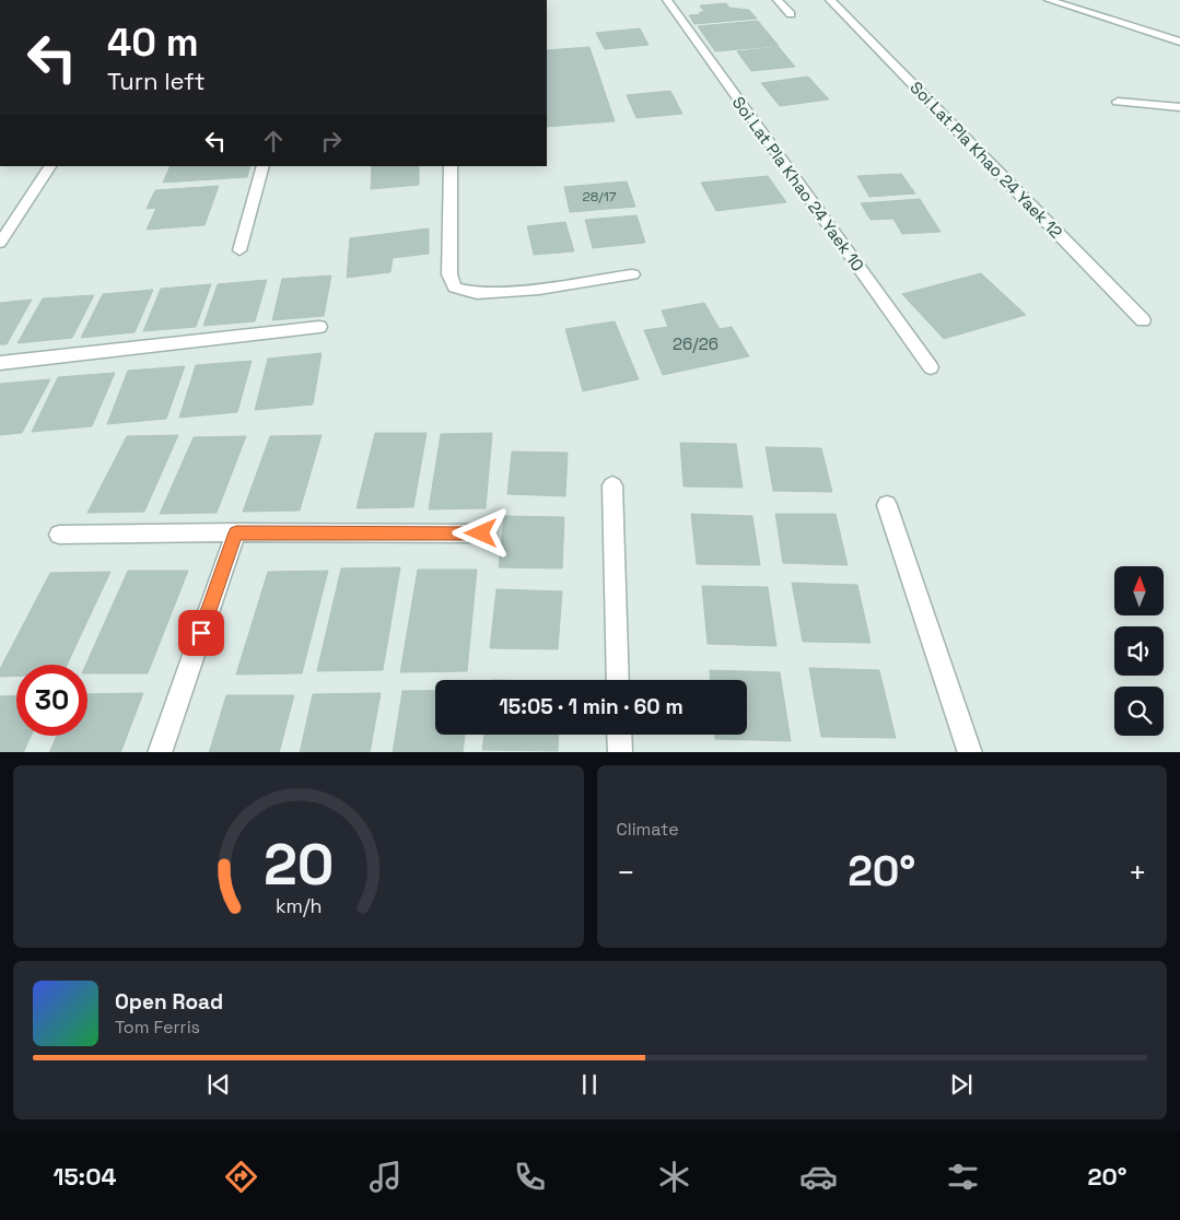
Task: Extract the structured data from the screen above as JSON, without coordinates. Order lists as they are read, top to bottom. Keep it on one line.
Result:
{"streets":{"street":["Soi Lat Pla Khao 24 Yaek 12","Soi Lat Pla Khao 24 Yaek 10"]},"house_numbers":["28/17","26/26"],"north":"top","page":{"turn":["40 m","Turn left"],"limit":"30","trip":"15:05 · 1 min · 60 m","tile":"Climate","heat":["−","20°","+"],"song":["Open Road","Tom Ferris"],"tabs":["15:04","20°"],"gauge":["20","km/h"]}}
